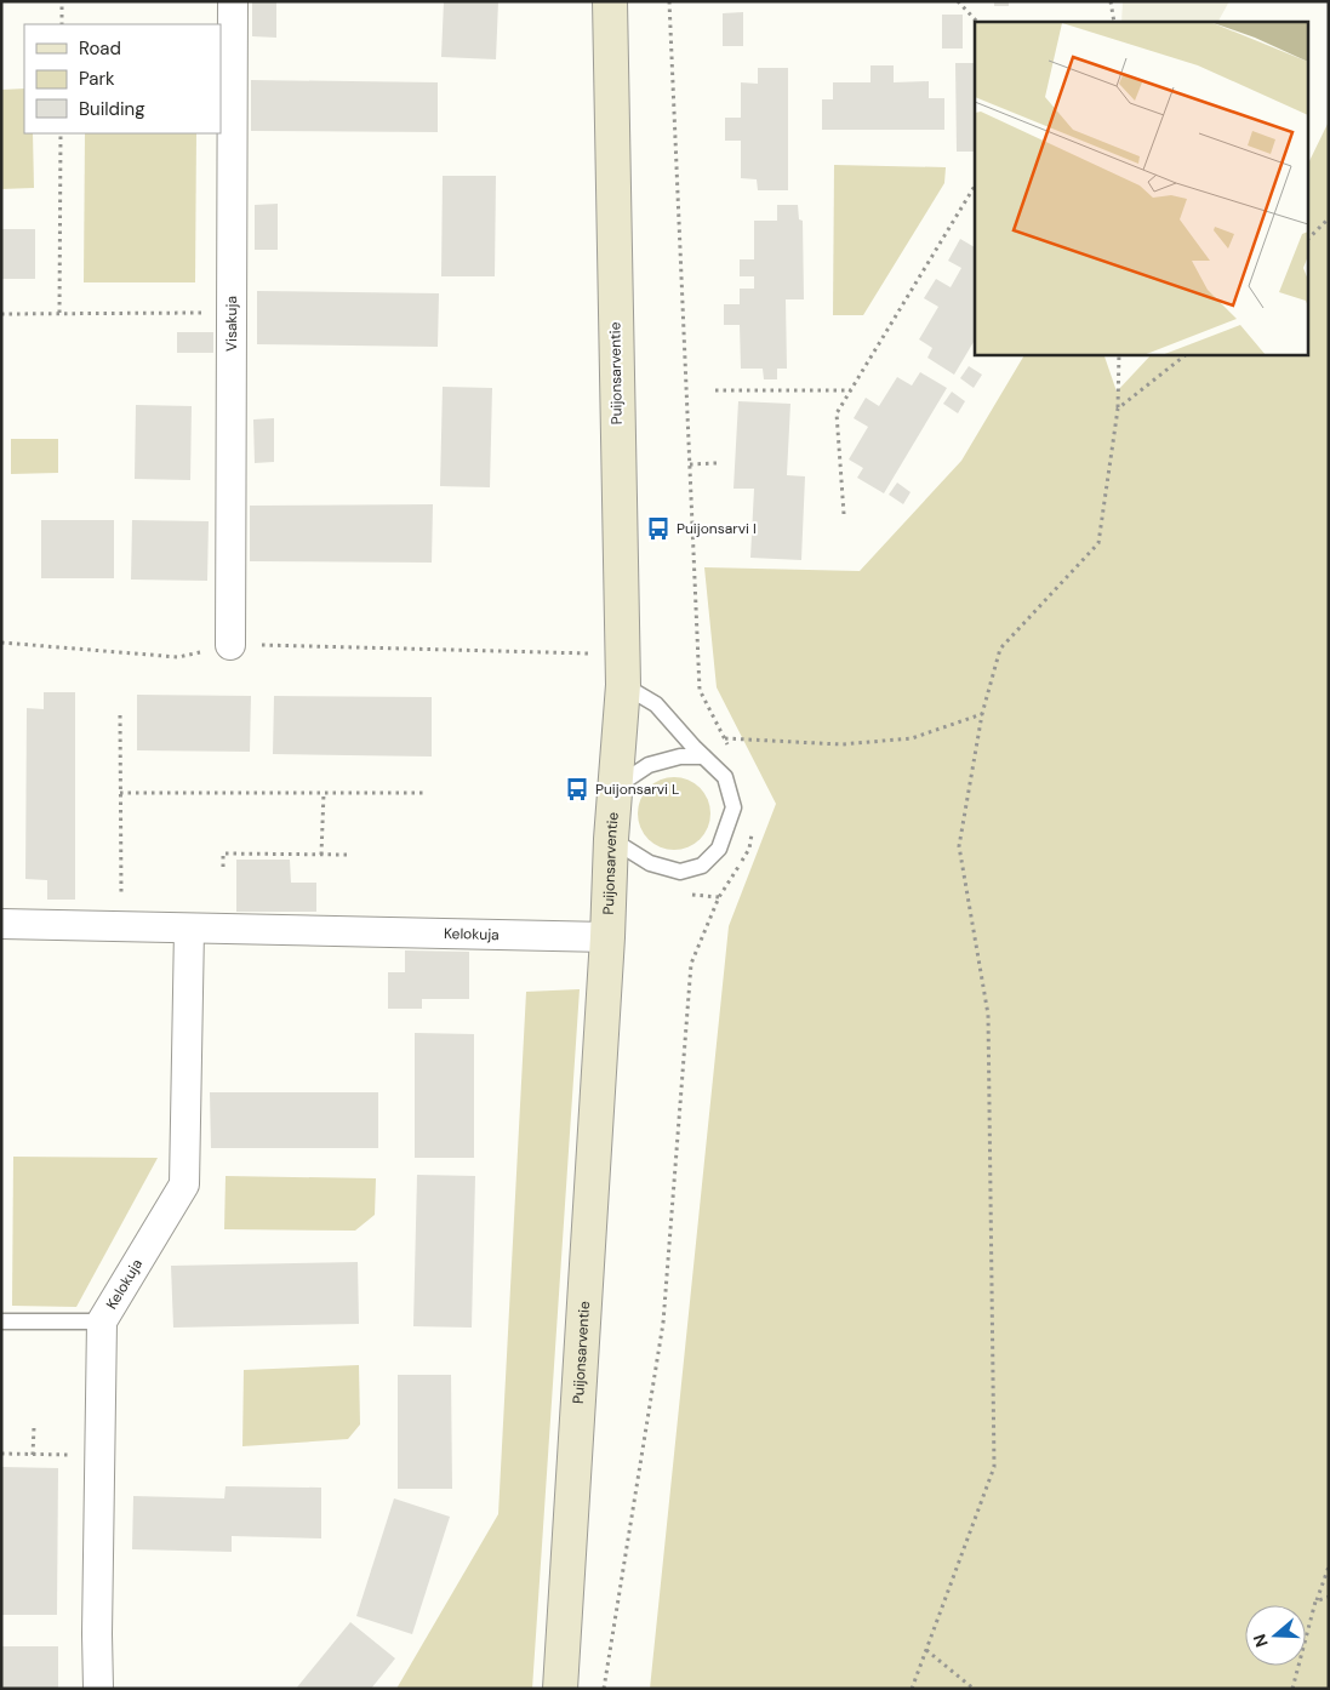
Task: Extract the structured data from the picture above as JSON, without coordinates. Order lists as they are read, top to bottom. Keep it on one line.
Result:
{"streets":{"main road":["Puijonsarventie"],"street":["Visakuja","Kelokuja"]},"crossings":[["Puijonsarventie","Kelokuja"]],"places":{"bus stop":["Puijonsarvi I","Puijonsarvi L"]},"legend":["Road","Park","Building"],"north":"left"}
